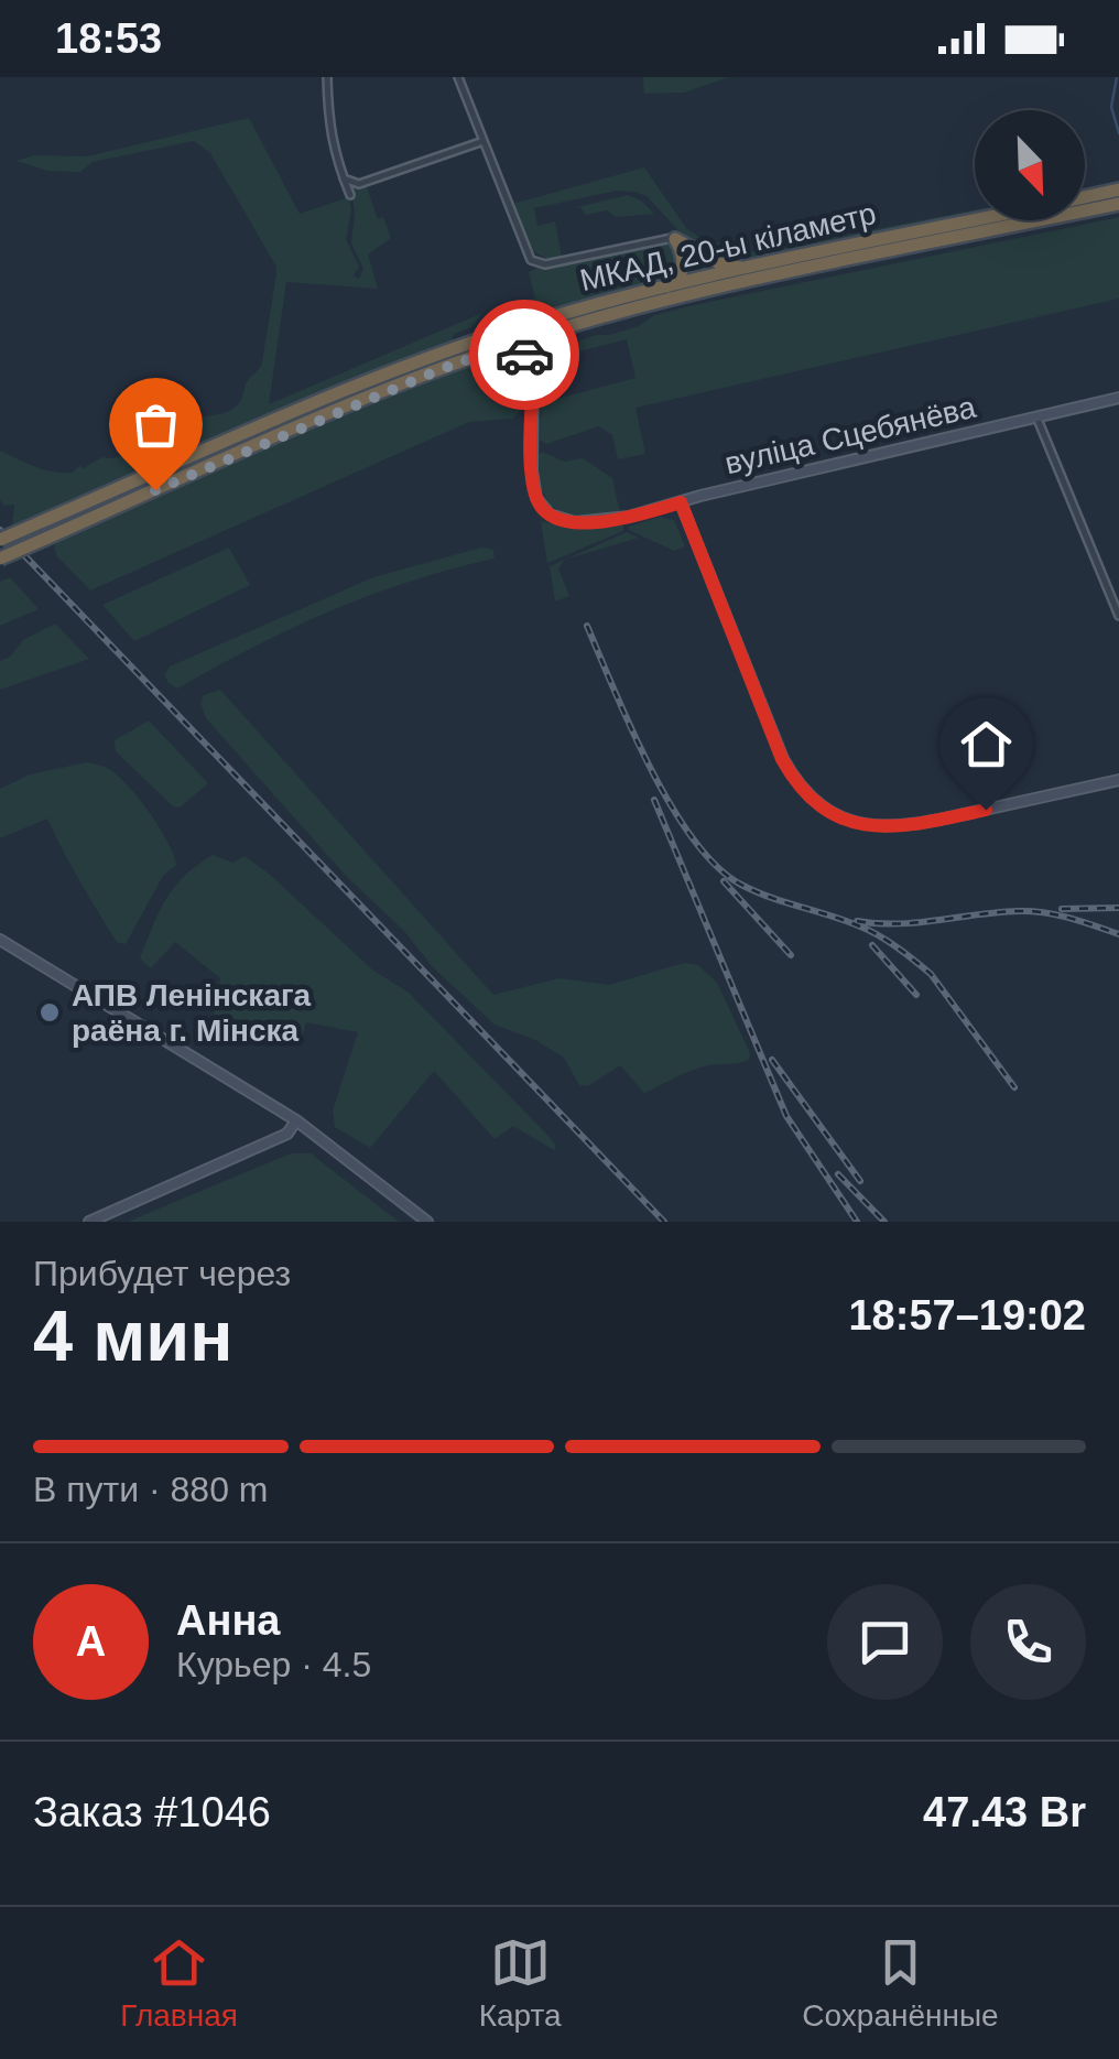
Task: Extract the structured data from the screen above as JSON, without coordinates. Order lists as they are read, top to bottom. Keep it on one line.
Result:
{"streets":{"highway":["МКАД, 20-ы кіламетр"],"street":["вуліца Сцебянёва"]},"places":["АПВ Ленінскага раёна г. Мінска"],"north":"bottom right","page":{"status":"18:53","heading":["4 мин","Прибудет через","18:57–19:02"],"panel":["Анна","Курьер · 4.5","Заказ #1046","47.43 Br"],"bar":"В пути · 880 m","round":"А","tabs":["Главная","Карта","Сохранённые"]}}
